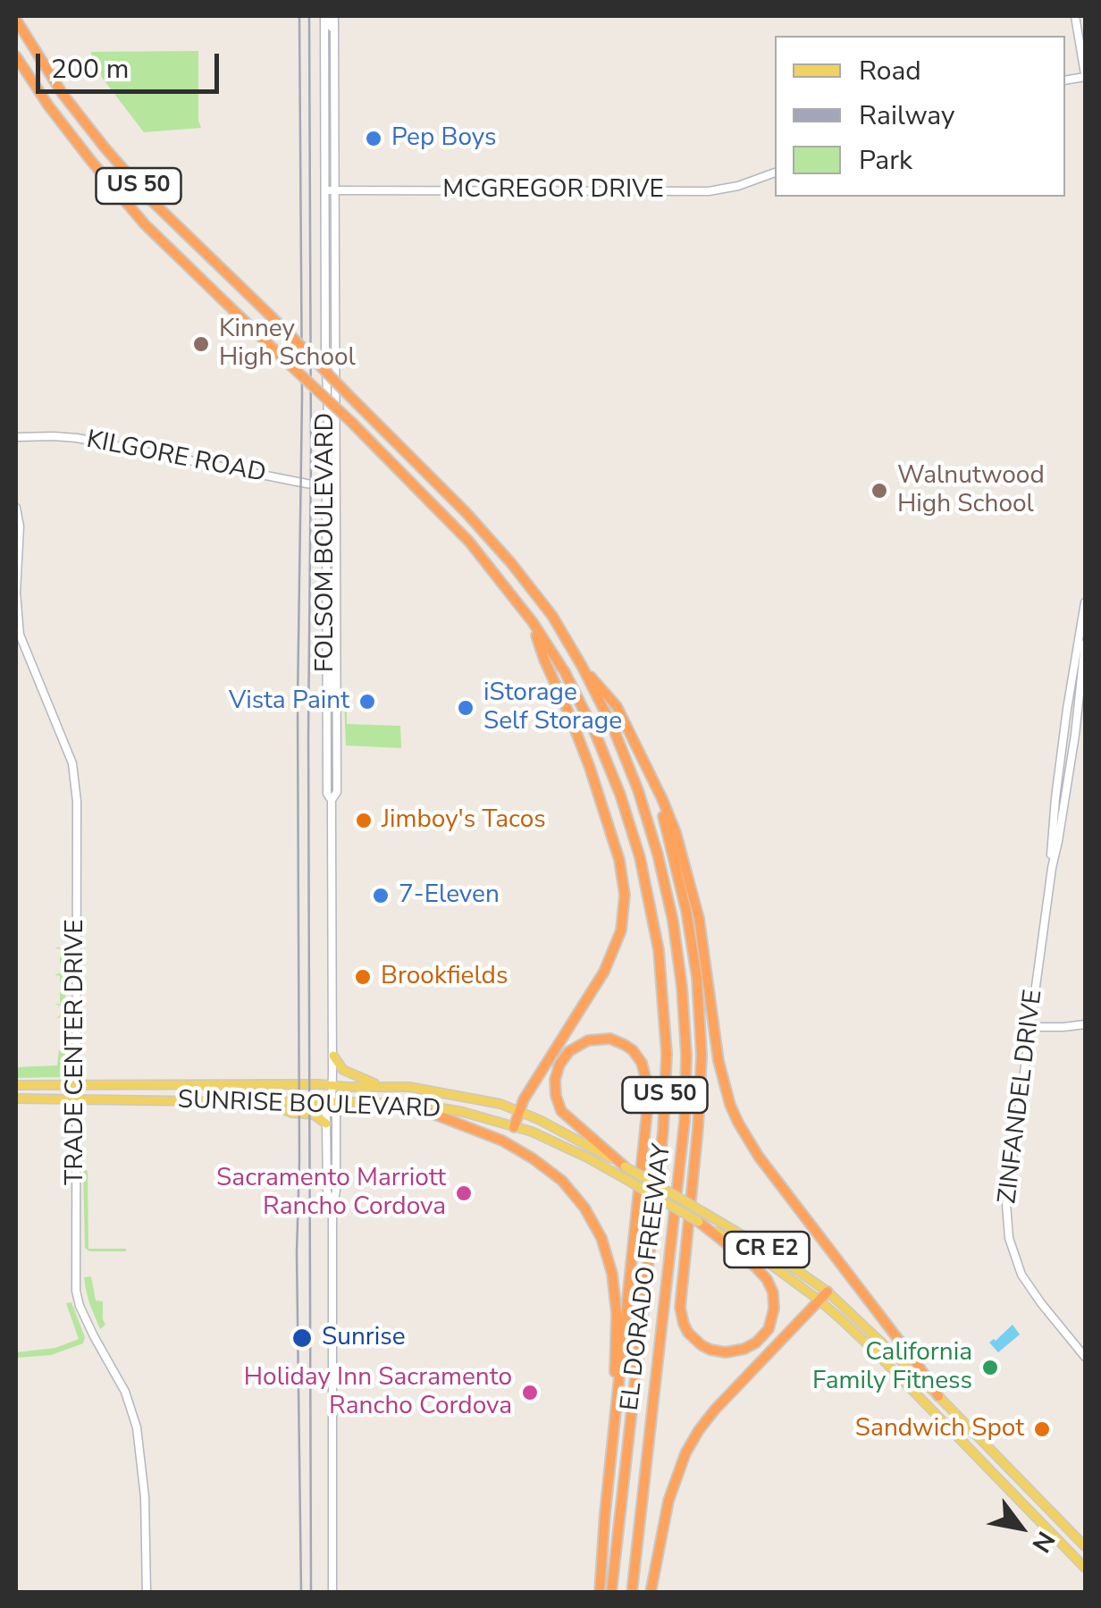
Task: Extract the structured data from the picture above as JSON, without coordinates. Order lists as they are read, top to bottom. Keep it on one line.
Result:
{"streets":{"highway":["US 50","EL DORADO FREEWAY"],"main road":["SUNRISE BOULEVARD","CR E2"],"street":["MCGREGOR DRIVE","KILGORE ROAD","FOLSOM BOULEVARD","TRADE CENTER DRIVE","ZINFANDEL DRIVE"]},"crossings":[["MCGREGOR DRIVE","FOLSOM BOULEVARD"],["KILGORE ROAD","FOLSOM BOULEVARD"],["FOLSOM BOULEVARD","SUNRISE BOULEVARD"],["TRADE CENTER DRIVE","SUNRISE BOULEVARD"]],"places":["Pep Boys","Kinney High School","Walnutwood High School","Vista Paint","iStorage Self Storage","Jimboy's Tacos","7-Eleven","Brookfields","Sacramento Marriott Rancho Cordova","Sunrise","California Family Fitness","Holiday Inn Sacramento Rancho Cordova","Sandwich Spot"],"legend":["Road","Railway","Park"],"scale_bar":"200 m","north":"bottom right"}
